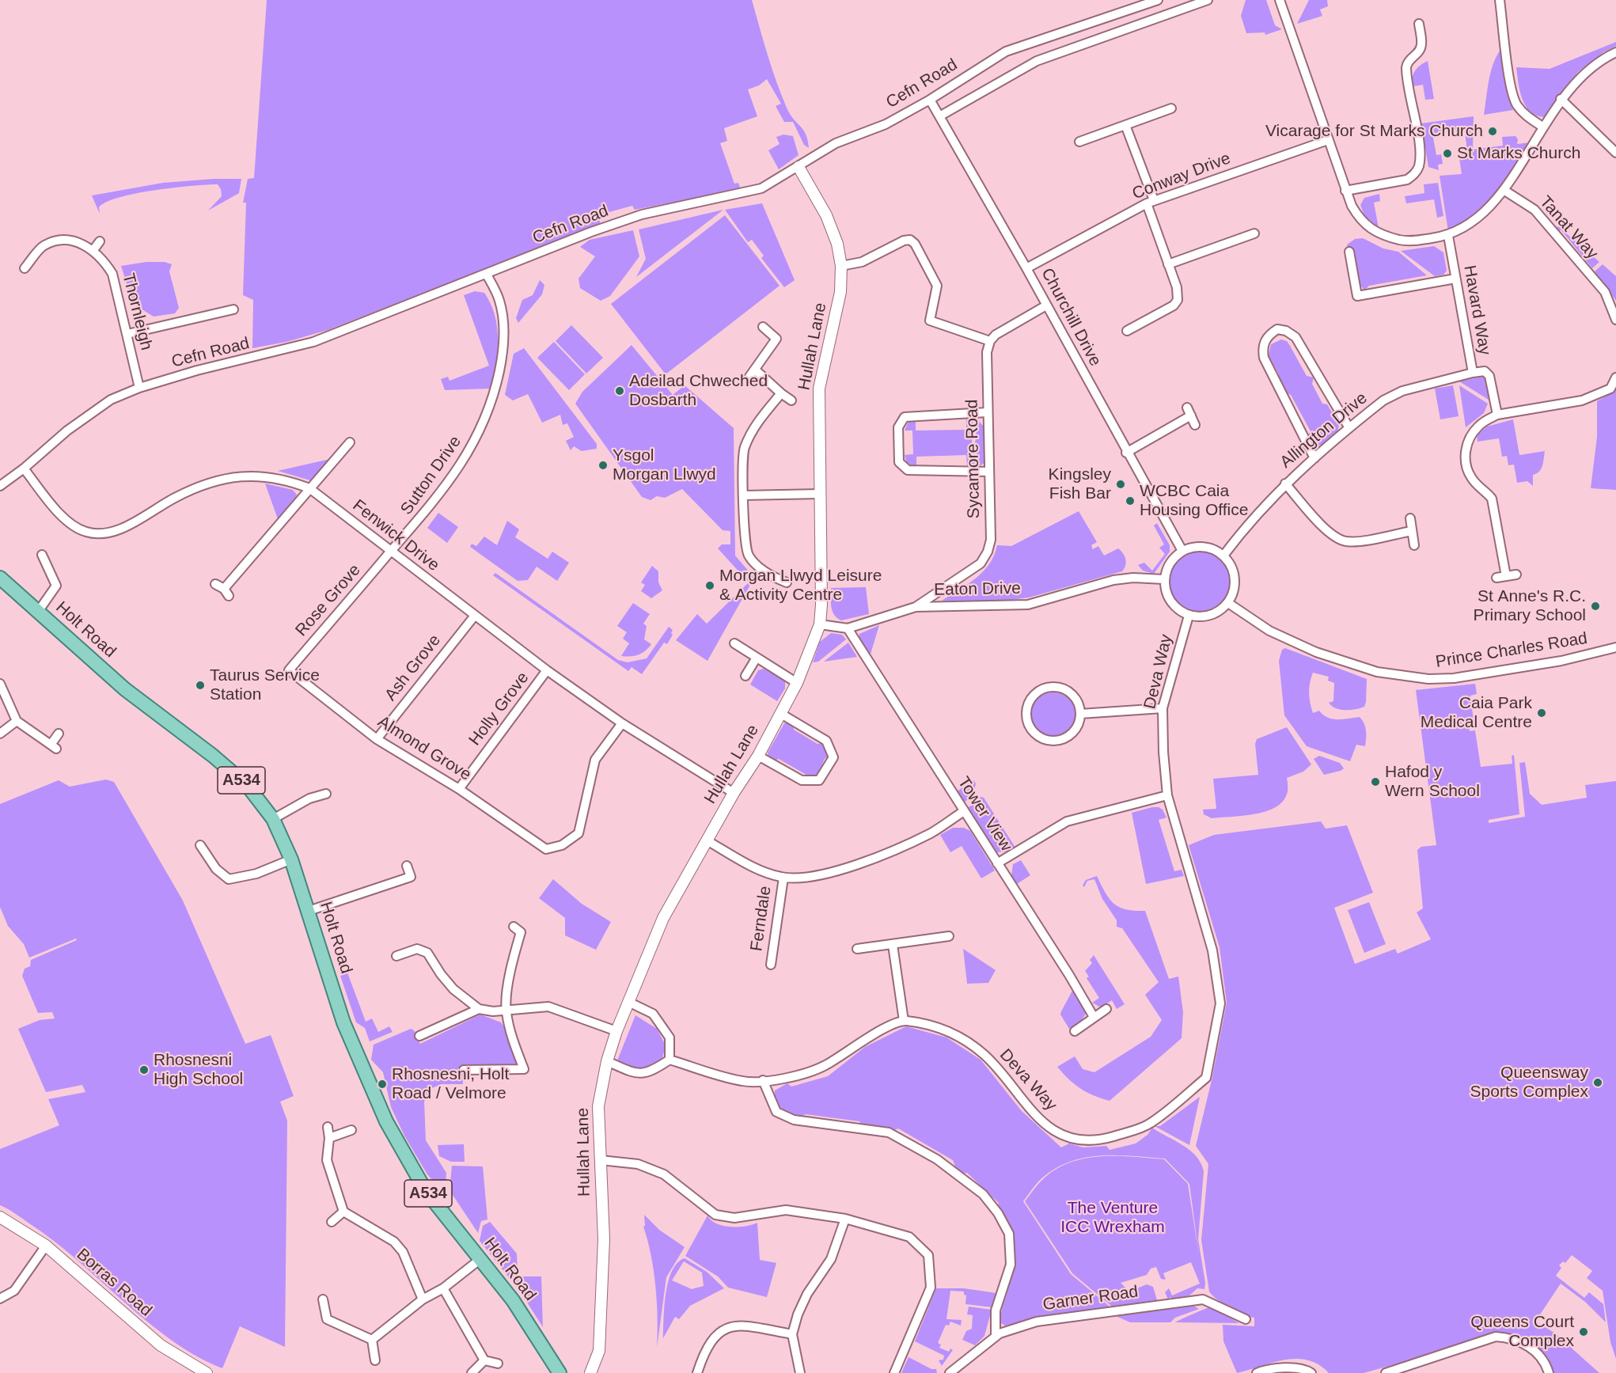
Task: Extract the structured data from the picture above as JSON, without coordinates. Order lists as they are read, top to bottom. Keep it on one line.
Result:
{"streets":{"main road":["Holt Road","A534"],"street":["Cefn Road","Conway Drive","Tanat Way","Havard Way","Thornleigh","Churchill Drive","Hullah Lane","Allington Drive","Sycamore Road","Sutton Drive","Fenwick Drive","Eaton Drive","Rose Grove","Prince Charles Road","Ash Grove","Deva Way","Holly Grove","Almond Grove","Tower View","Ferndale","Borras Road","Garner Road"]},"crossings":[["Cefn Road","Thornleigh"],["Cefn Road","Churchill Drive"],["Cefn Road","Hullah Lane"],["Cefn Road","Sutton Drive"],["Cefn Road","Fenwick Drive"],["Conway Drive","Churchill Drive"],["Havard Way","Allington Drive"],["Churchill Drive","Allington Drive"],["Churchill Drive","Eaton Drive"],["Churchill Drive","Prince Charles Road"],["Churchill Drive","Deva Way"],["Hullah Lane","Fenwick Drive"],["Hullah Lane","Eaton Drive"],["Allington Drive","Eaton Drive"],["Allington Drive","Prince Charles Road"],["Allington Drive","Deva Way"],["Sycamore Road","Eaton Drive"],["Sutton Drive","Fenwick Drive"],["Sutton Drive","Rose Grove"],["Fenwick Drive","Rose Grove"],["Fenwick Drive","Ash Grove"],["Fenwick Drive","Holly Grove"],["Fenwick Drive","Almond Grove"],["Eaton Drive","Prince Charles Road"],["Eaton Drive","Deva Way"],["Eaton Drive","Tower View"],["Rose Grove","Almond Grove"],["Prince Charles Road","Deva Way"],["Ash Grove","Almond Grove"],["Holly Grove","Almond Grove"]],"parks":["The Venture ICC Wrexham"],"places":["Vicarage for St Marks Church","St Marks Church","Adeilad Chweched Dosbarth","Ysgol Morgan Llwyd","Kingsley Fish Bar","WCBC Caia Housing Office","Morgan Llwyd Leisure & Activity Centre","St Anne's R.C. Primary School","Taurus Service Station","Caia Park Medical Centre","Hafod y Wern School","Rhosnesni High School","Queensway Sports Complex","Rhosnesni, Holt Road / Velmore","Queens Court Complex"]}
